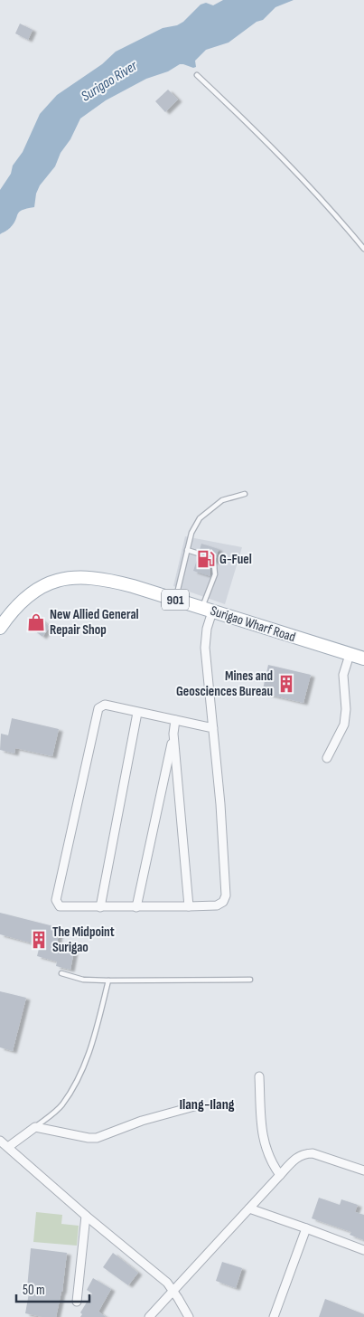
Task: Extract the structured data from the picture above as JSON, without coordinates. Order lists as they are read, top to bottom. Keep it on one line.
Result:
{"streets":{"main road":["901","Surigao Wharf Road"]},"districts":["Ilang-Ilang"],"water":["Surigao River"],"places":{"fuel station":["G-Fuel"],"shop":["New Allied General Repair Shop"],"building":["Mines and Geosciences Bureau","The Midpoint Surigao"]},"scale_bar":"50 m"}
